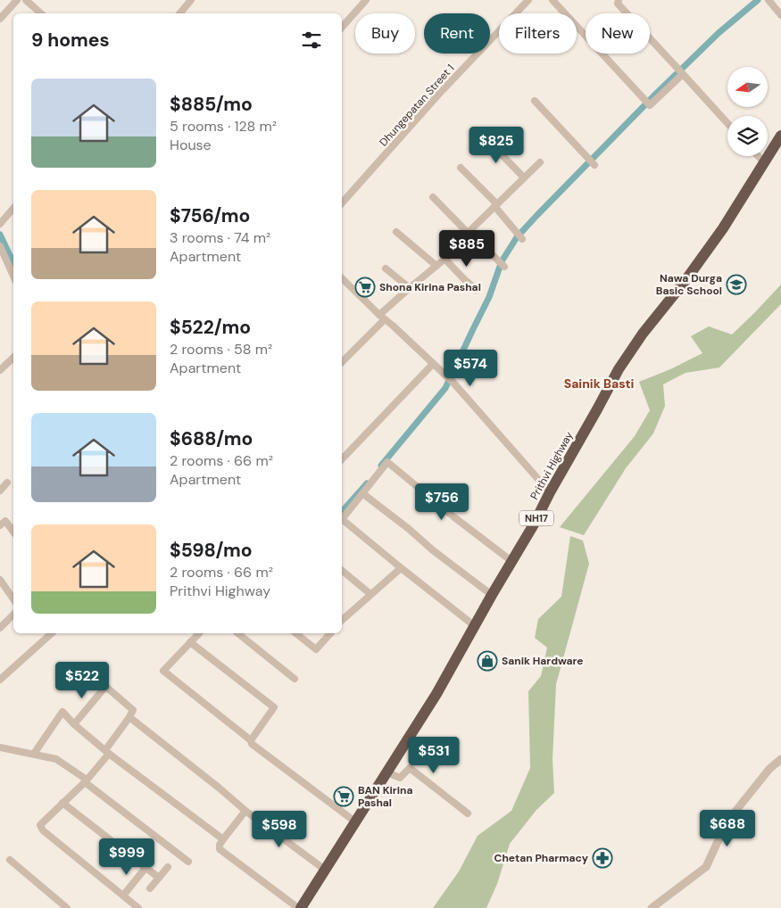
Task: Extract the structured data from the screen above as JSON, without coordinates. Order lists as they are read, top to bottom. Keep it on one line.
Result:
{"streets":{"highway":["Prithvi Highway","NH17"],"street":["Dhungepatan Street 1"]},"districts":["Sainik Basti"],"places":{"school or university":["Nawa Durga Basic School"],"supermarket":["Shona Kirina Pashal","BAN Kirina Pashal"],"shop":["Sanik Hardware"],"pharmacy":["Chetan Pharmacy"]},"north":"left","page":{"chip":["Buy","Rent","Filters","New"],"heading":"9 homes","list":[{"name":"$885/mo","note":"5 rooms · 128 m² · House"},{"name":"$756/mo","note":"3 rooms · 74 m² · Apartment"},{"name":"$522/mo","note":"2 rooms · 58 m² · Apartment"},{"name":"$688/mo","note":"2 rooms · 66 m² · Apartment"},{"name":"$598/mo","note":"2 rooms · 66 m² · Prithvi Highway"}],"price":["$825","$885","$574","$756","$522","$531","$688","$598","$999"]}}
